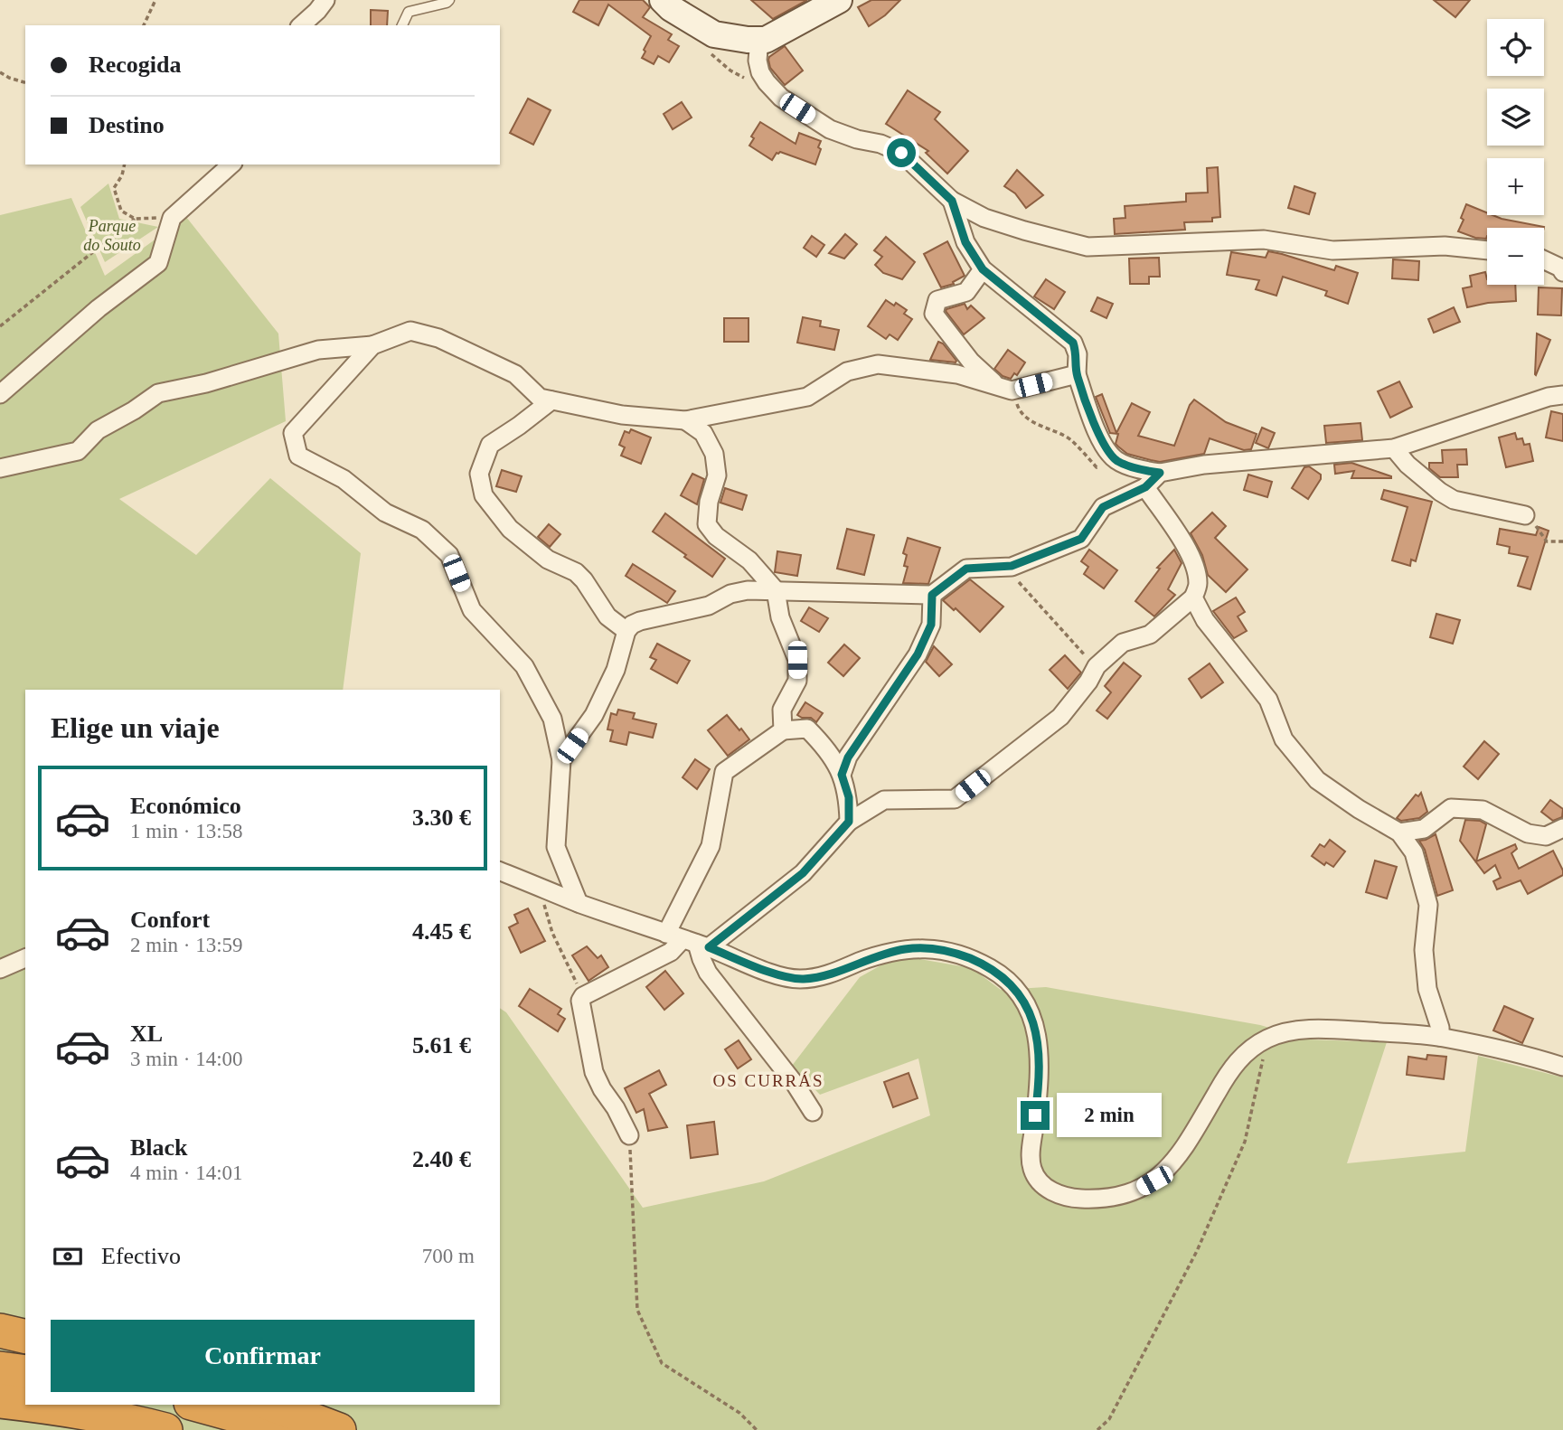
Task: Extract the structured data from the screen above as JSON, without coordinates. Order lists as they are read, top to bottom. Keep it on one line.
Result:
{"districts":["OS CURRÁS"],"parks":["Parque do Souto"],"page":{"map_buttons":["+","−"],"banner":["Recogida","Destino"],"heading":"Elige un viaje","list":[{"name":"Económico","note":"1 min · 13:58","value":"3.30 €"},{"name":"Confort","note":"2 min · 13:59","value":"4.45 €"},{"name":"XL","note":"3 min · 14:00","value":"5.61 €"},{"name":"Black","note":"4 min · 14:01","value":"2.40 €"}],"bubble":"2 min","pay":["Efectivo","700 m"],"buttons":"Confirmar"}}
